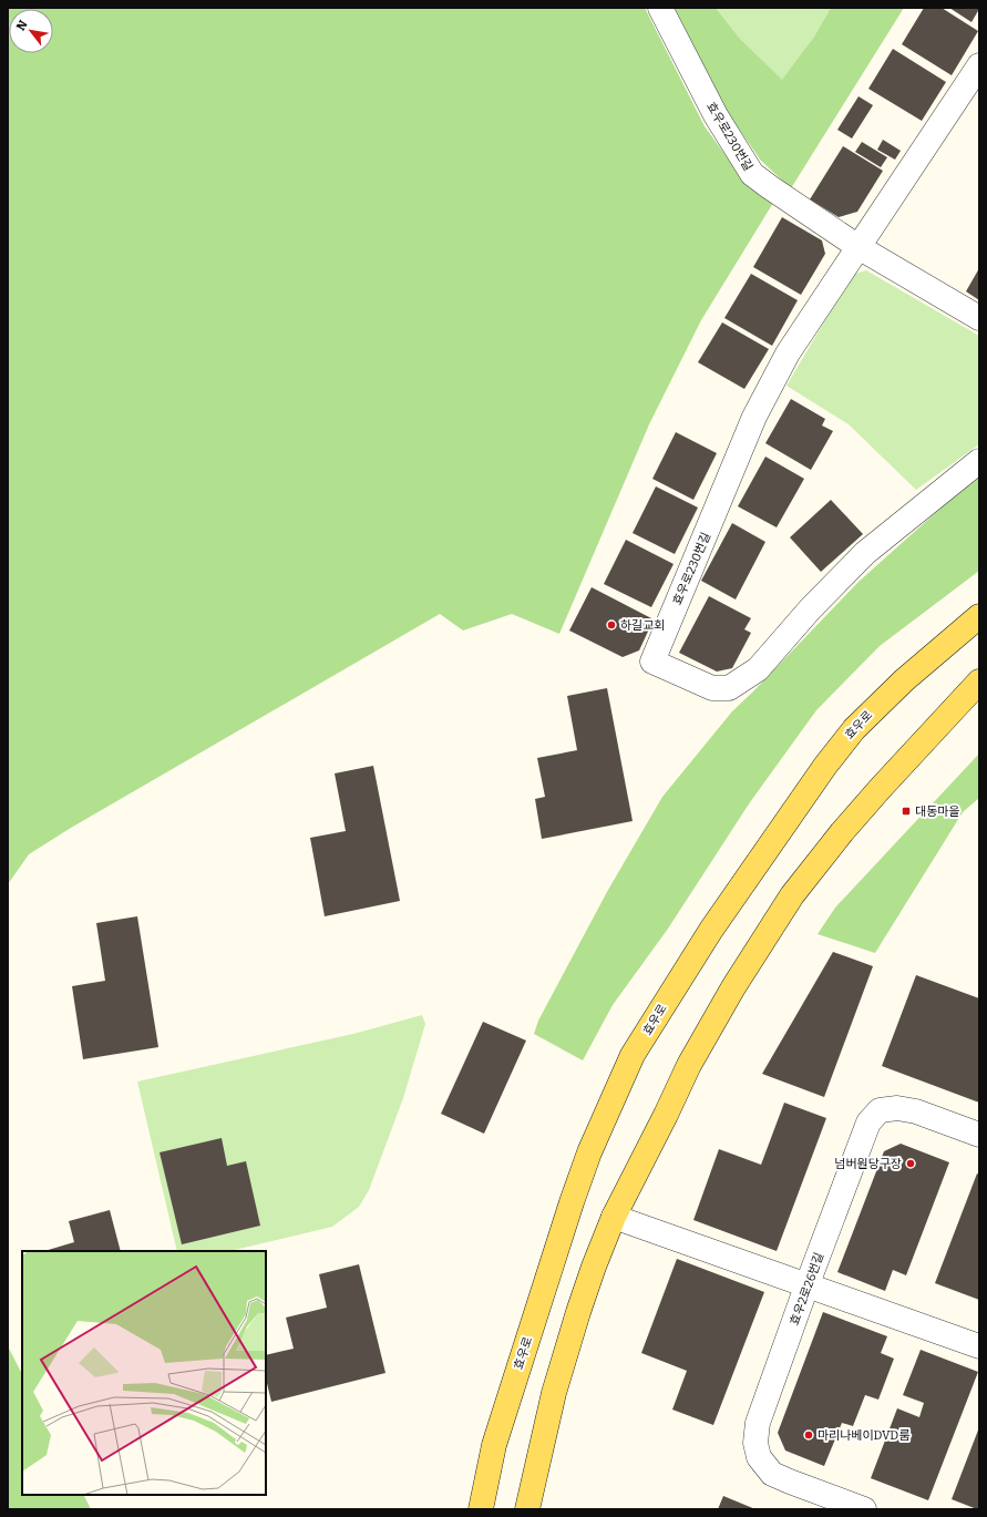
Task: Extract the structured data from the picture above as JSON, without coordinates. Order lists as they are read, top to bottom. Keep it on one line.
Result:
{"streets":{"main road":["효우로"],"street":["효우로230번길","효우2로26번길"]},"places":{"other":["하길교회","넘버원당구장","마리나베이DVD룸"],"transit":["대동마을"]},"north":"top left"}
